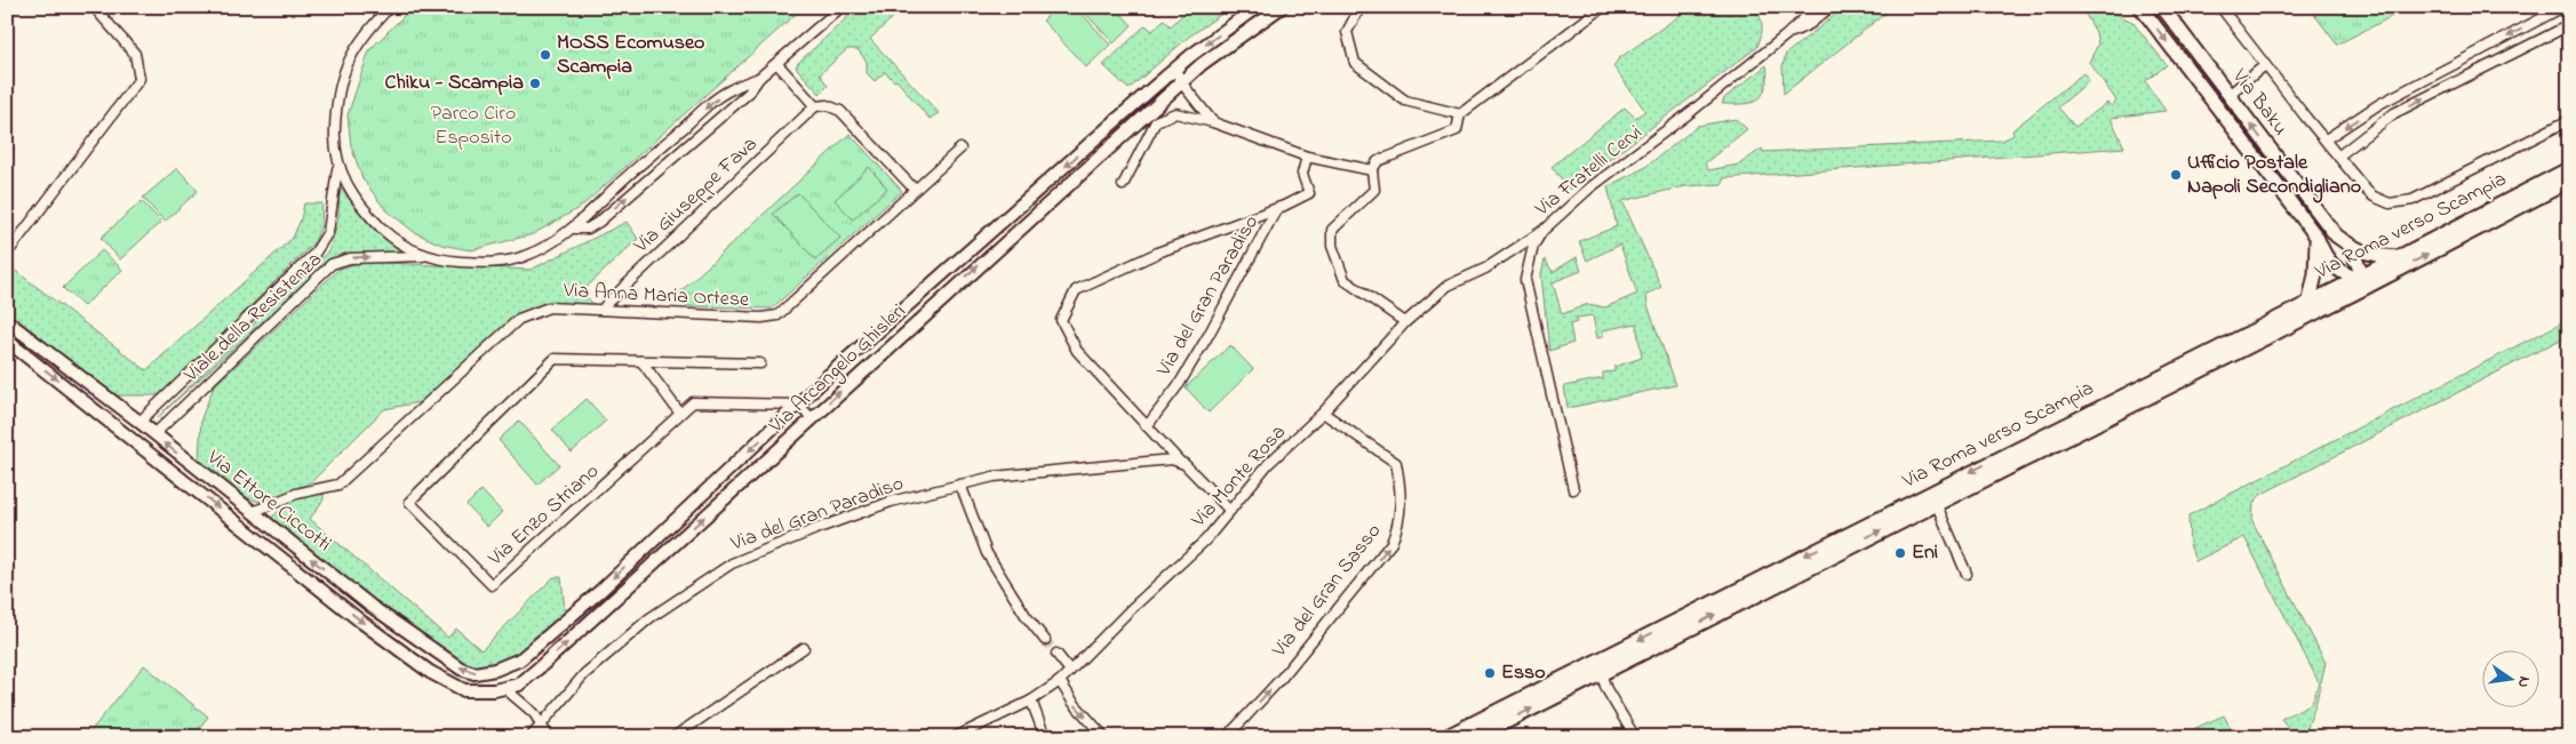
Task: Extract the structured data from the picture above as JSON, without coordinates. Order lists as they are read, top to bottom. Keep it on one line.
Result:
{"streets":{"main road":["Via Baku","Via Roma verso Scampia"],"street":["Via Fratelli Cervi","Via Giuseppe Fava","Via Anna Maria Ortese","Via del Gran Paradiso","Viale della Resistenza","Via Arcangelo Ghisleri","Via Monte Rosa","Via Ettore Ciccotti","Via Enzo Striano","Via del Gran Sasso"]},"crossings":[["Via Baku","Via Roma verso Scampia"],["Via Fratelli Cervi","Via Monte Rosa"],["Via Giuseppe Fava","Via Anna Maria Ortese"],["Via Anna Maria Ortese","Via Ettore Ciccotti"],["Via del Gran Paradiso","Via Monte Rosa"],["Viale della Resistenza","Via Ettore Ciccotti"],["Via Arcangelo Ghisleri","Via Ettore Ciccotti"],["Via Arcangelo Ghisleri","Via Enzo Striano"],["Via Monte Rosa","Via del Gran Sasso"]],"parks":["Parco Ciro Esposito"],"places":["MOSS Ecomuseo Scampia","Chiku - Scampia","Ufficio Postale Napoli Secondigliano","Eni","Esso"],"north":"right"}
